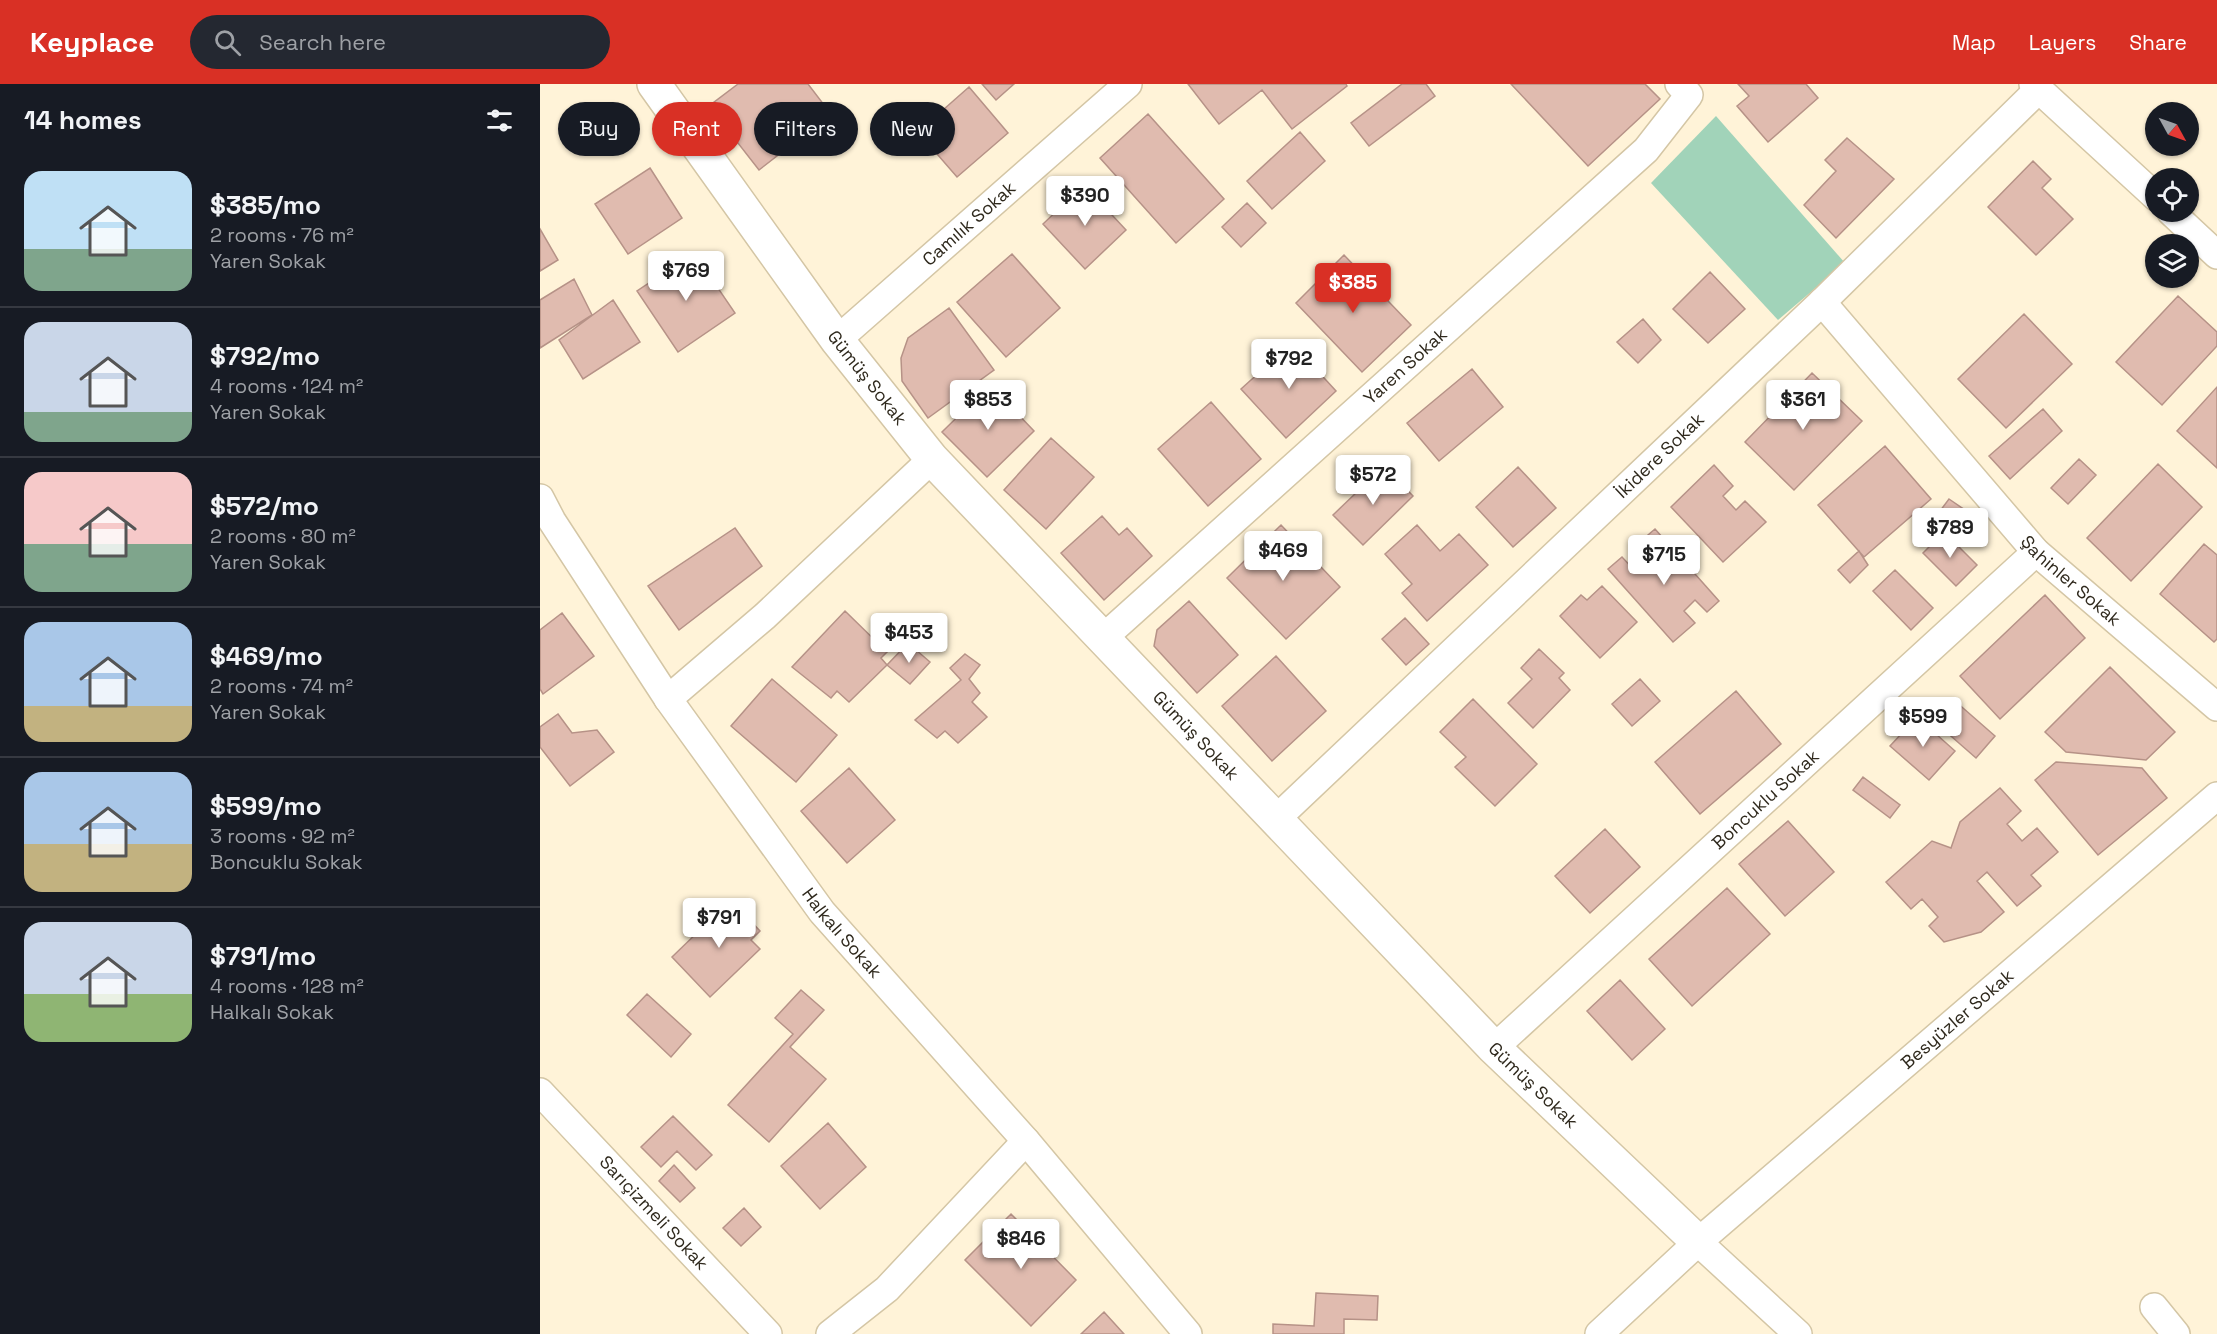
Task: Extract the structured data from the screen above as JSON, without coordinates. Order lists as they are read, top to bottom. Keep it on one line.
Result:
{"streets":{"street":["Camılık Sokak","Yaren Sokak","Gümüş Sokak","İkidere Sokak","Şahinler Sokak","Boncuklu Sokak","Halkalı Sokak","Besyüzler Sokak","Sarıçizmeli Sokak"]},"crossings":[["Camılık Sokak","Gümüş Sokak"],["Yaren Sokak","Gümüş Sokak"],["Gümüş Sokak","İkidere Sokak"],["Gümüş Sokak","Boncuklu Sokak"],["Gümüş Sokak","Besyüzler Sokak"],["İkidere Sokak","Şahinler Sokak"],["Şahinler Sokak","Boncuklu Sokak"]],"north":"bottom right","page":{"header":"Keyplace","search":"Search here","nav":["Map","Layers","Share"],"heading":"14 homes","chip":["Buy","Rent","Filters","New"],"list":[{"name":"$385/mo","note":"2 rooms · 76 m² · Yaren Sokak"},{"name":"$792/mo","note":"4 rooms · 124 m² · Yaren Sokak"},{"name":"$572/mo","note":"2 rooms · 80 m² · Yaren Sokak"},{"name":"$469/mo","note":"2 rooms · 74 m² · Yaren Sokak"},{"name":"$599/mo","note":"3 rooms · 92 m² · Boncuklu Sokak"},{"name":"$791/mo","note":"4 rooms · 128 m² · Halkalı Sokak"}],"price":["$390","$769","$385","$792","$853","$361","$572","$789","$469","$715","$453","$599","$791","$846"]}}
